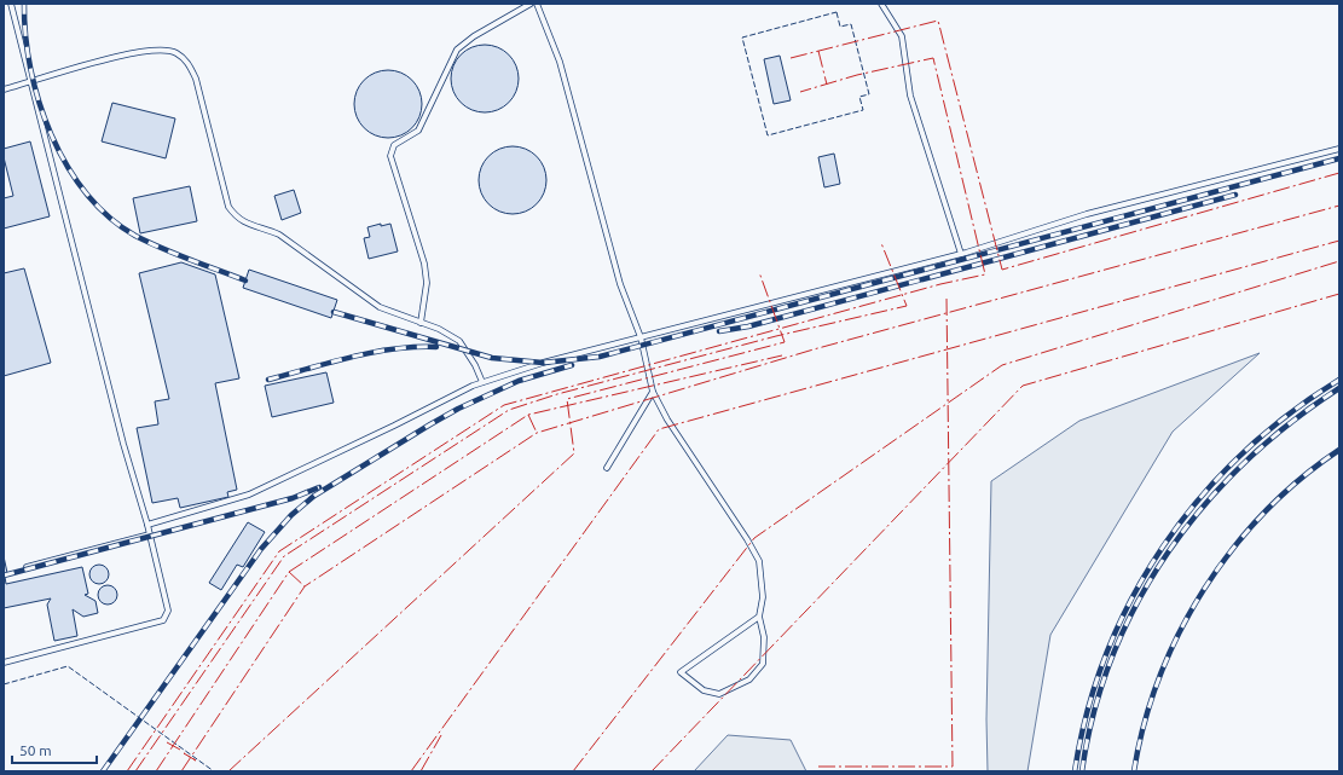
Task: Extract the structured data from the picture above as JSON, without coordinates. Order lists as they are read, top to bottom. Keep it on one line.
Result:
{"scale_bar":"50 m"}
